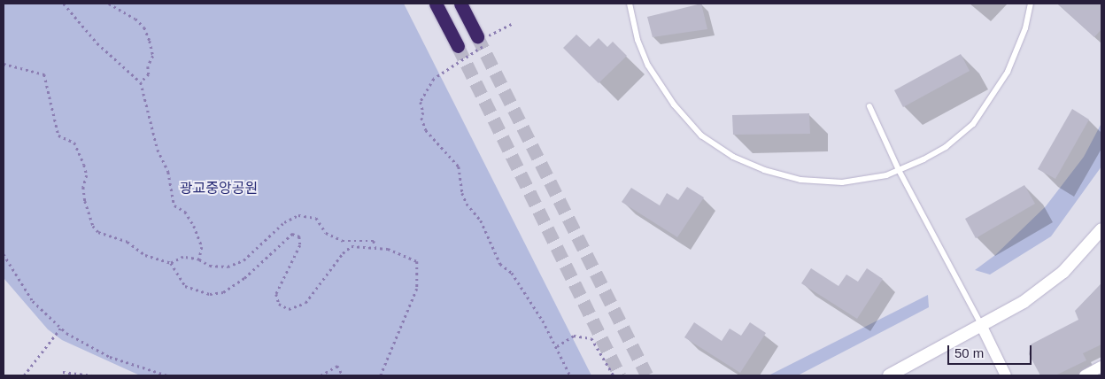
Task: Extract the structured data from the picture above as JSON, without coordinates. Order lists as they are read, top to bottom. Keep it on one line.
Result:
{"parks":["광교중앙공원"],"scale_bar":"50 m"}
